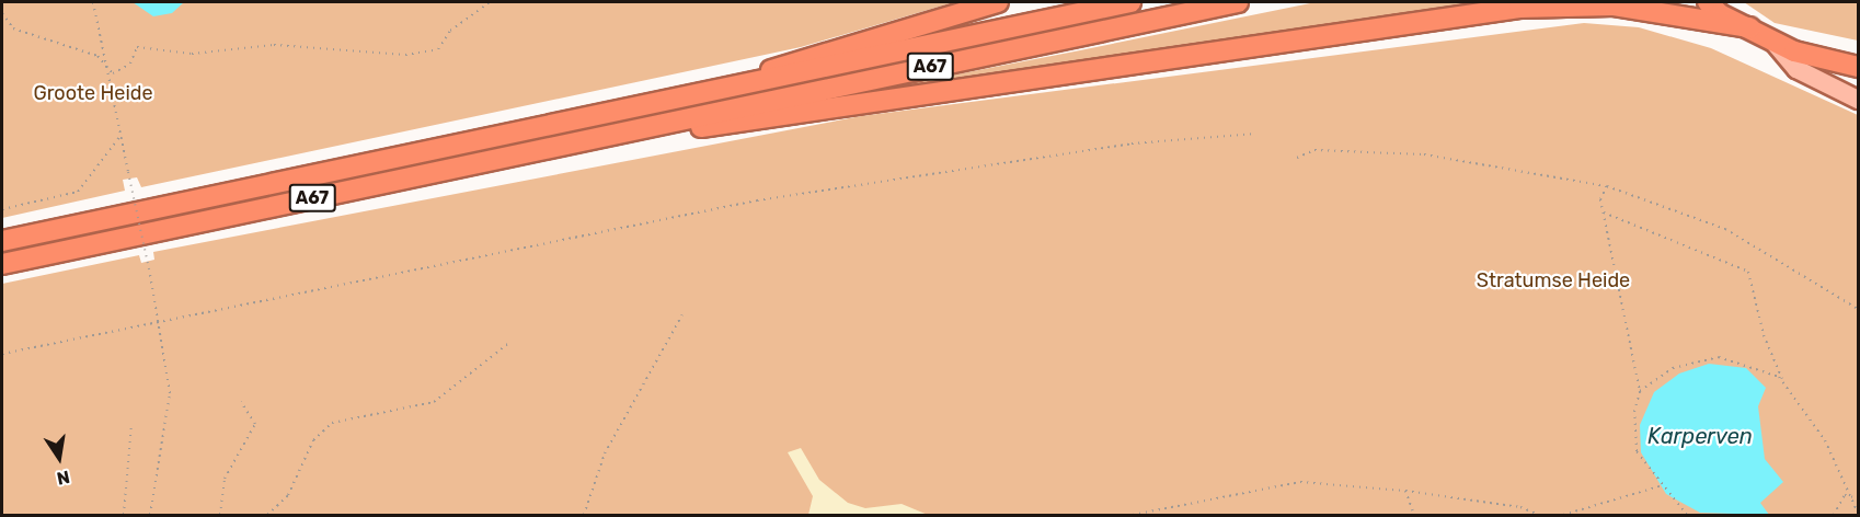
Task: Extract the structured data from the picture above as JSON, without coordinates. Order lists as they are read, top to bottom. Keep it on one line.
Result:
{"streets":{"highway":["A67"]},"water":["Karperven"],"parks":["Groote Heide","Stratumse Heide"],"north":"bottom"}
